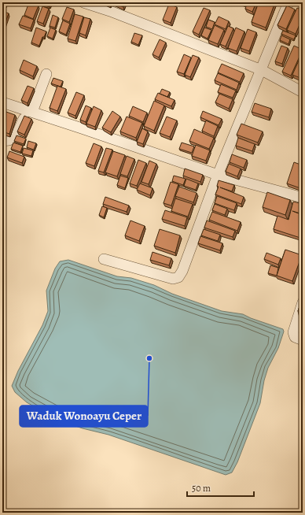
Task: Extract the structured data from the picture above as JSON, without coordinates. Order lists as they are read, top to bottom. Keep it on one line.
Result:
{"places":["Waduk Wonoayu Ceper"],"scale_bar":"50 m"}
